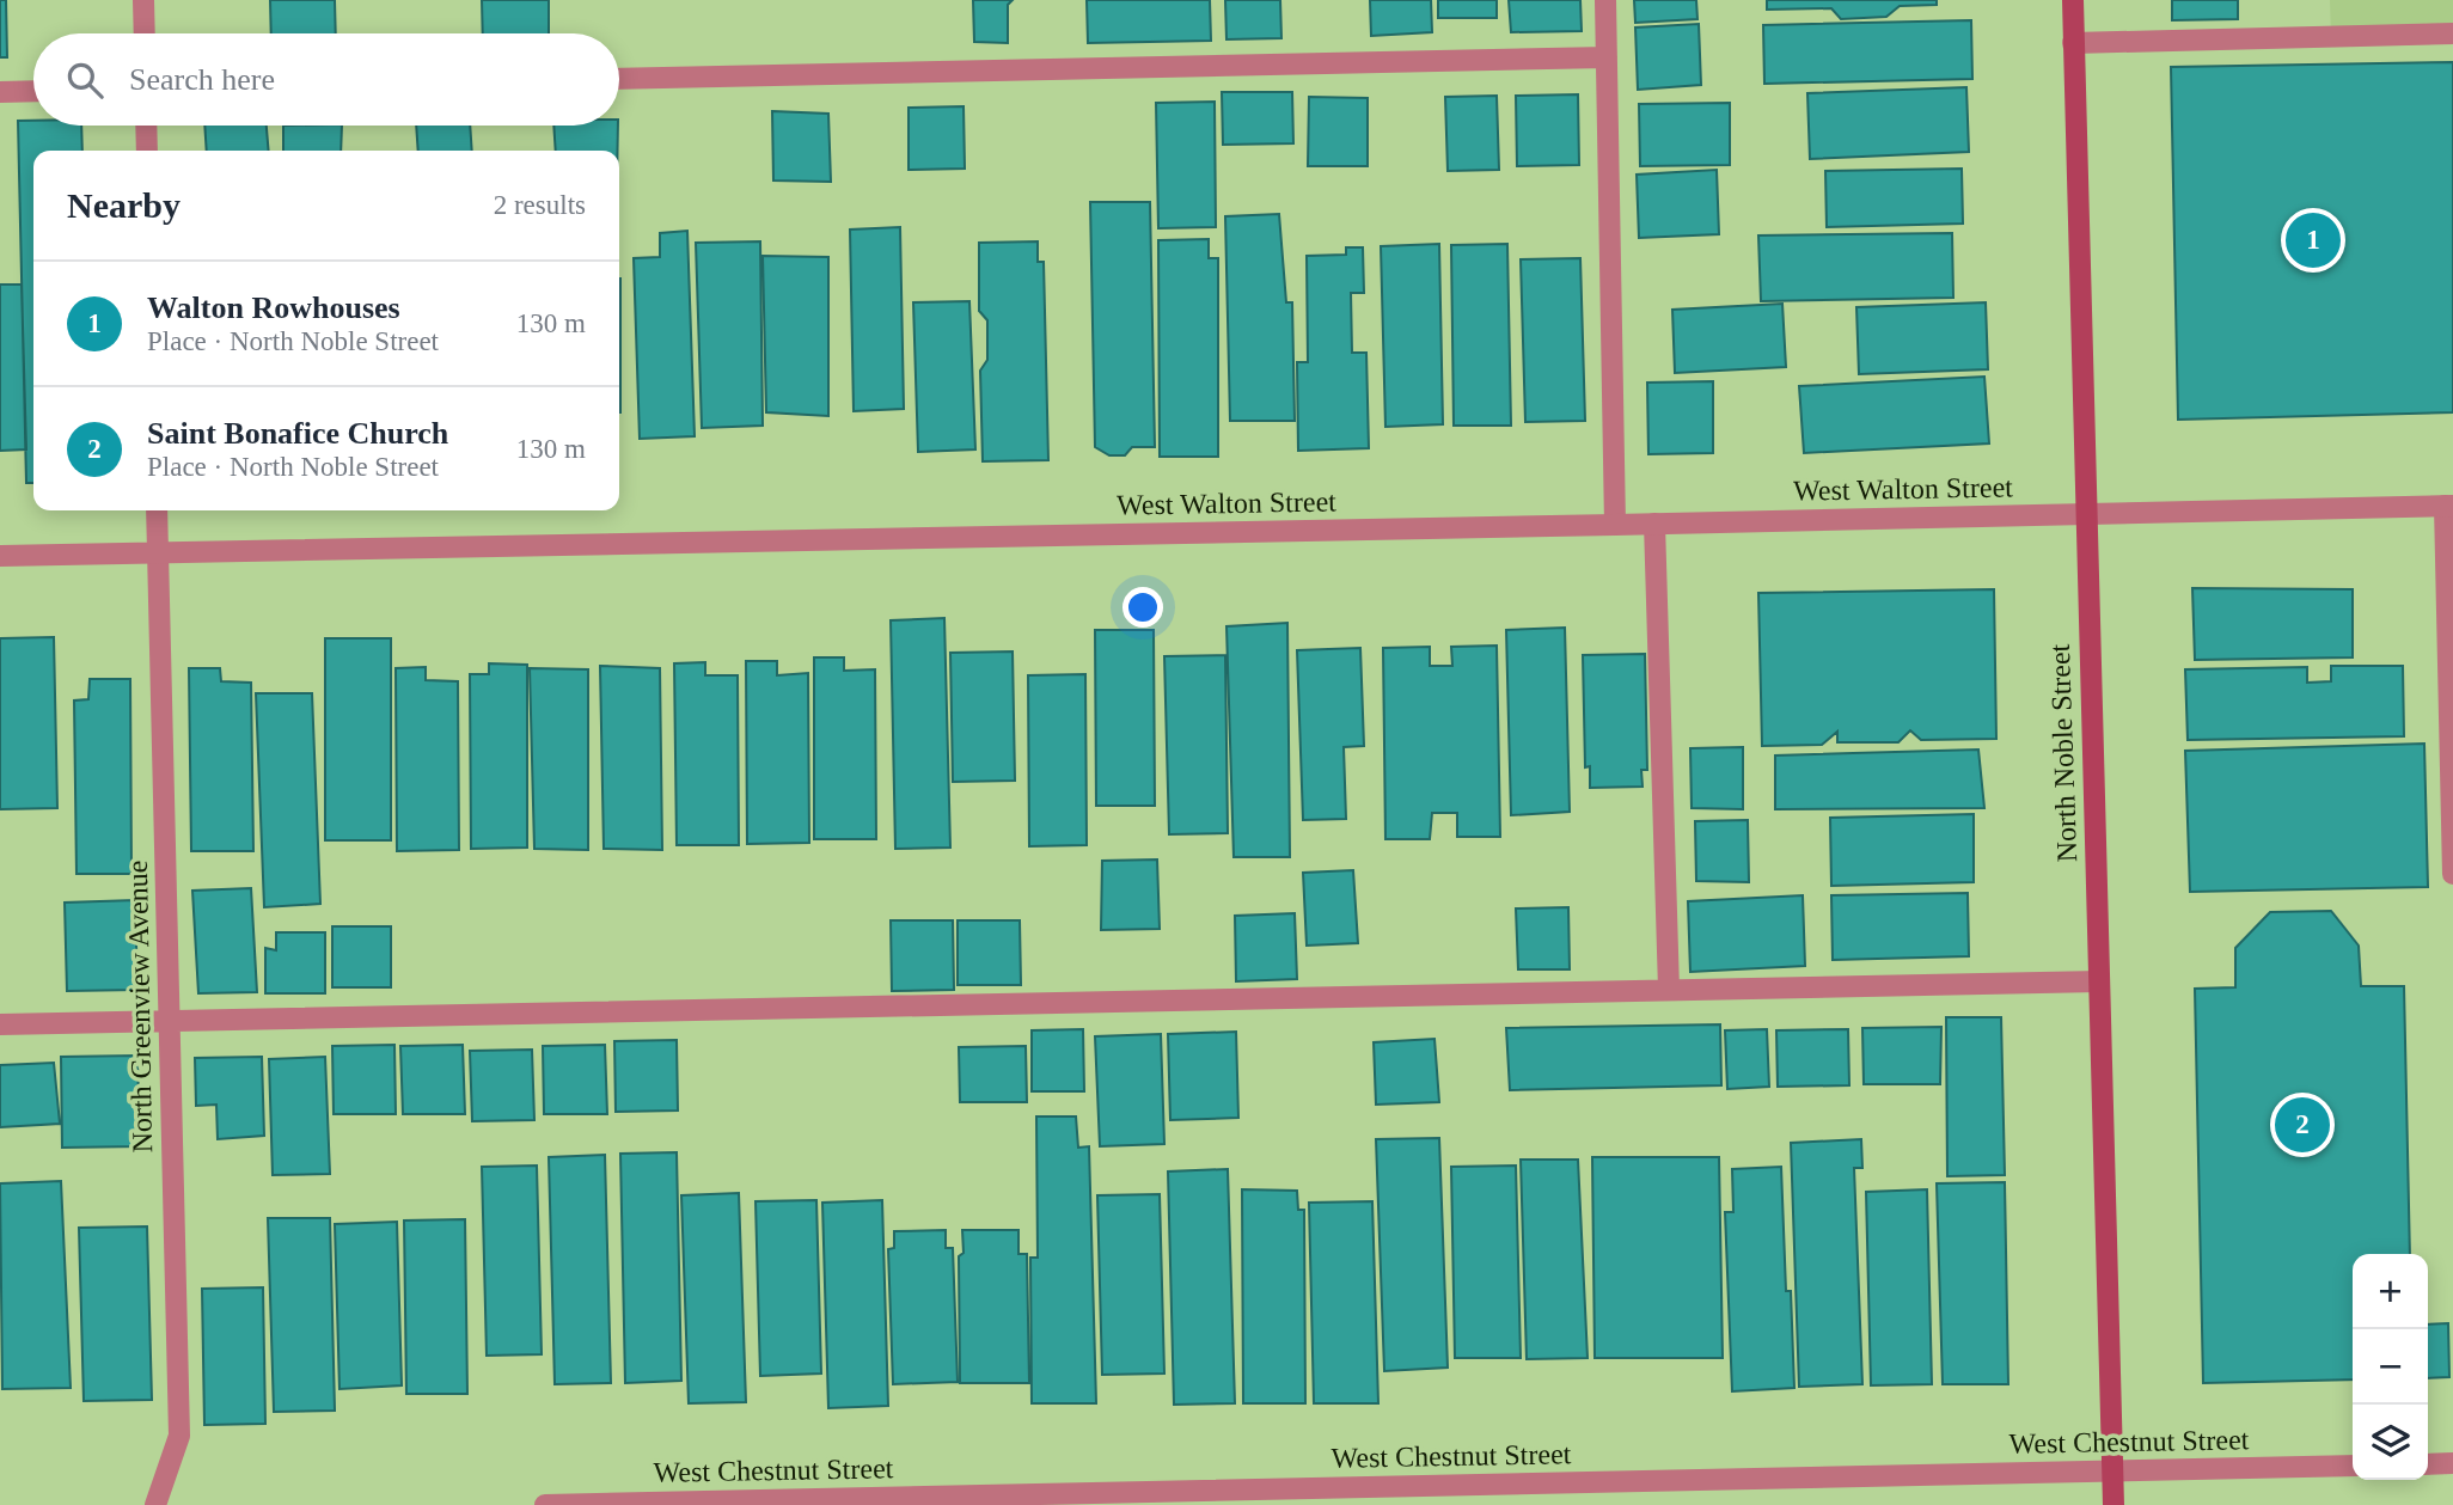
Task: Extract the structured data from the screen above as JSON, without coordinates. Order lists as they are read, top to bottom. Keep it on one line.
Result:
{"streets":{"street":["West Walton Street","North Noble Street","North Greenview Avenue","West Chestnut Street"]},"crossings":[["West Walton Street","North Noble Street"],["West Walton Street","North Greenview Avenue"],["North Noble Street","West Chestnut Street"]],"page":{"search":"Search here","heading":["Nearby","2 results"],"pins":["1","2"],"list":[{"mark":"1","name":"Walton Rowhouses","note":"Place · North Noble Street","value":"130 m"},{"mark":"2","name":"Saint Bonafice Church","note":"Place · North Noble Street","value":"130 m"}],"map_buttons":["+","−"]}}
